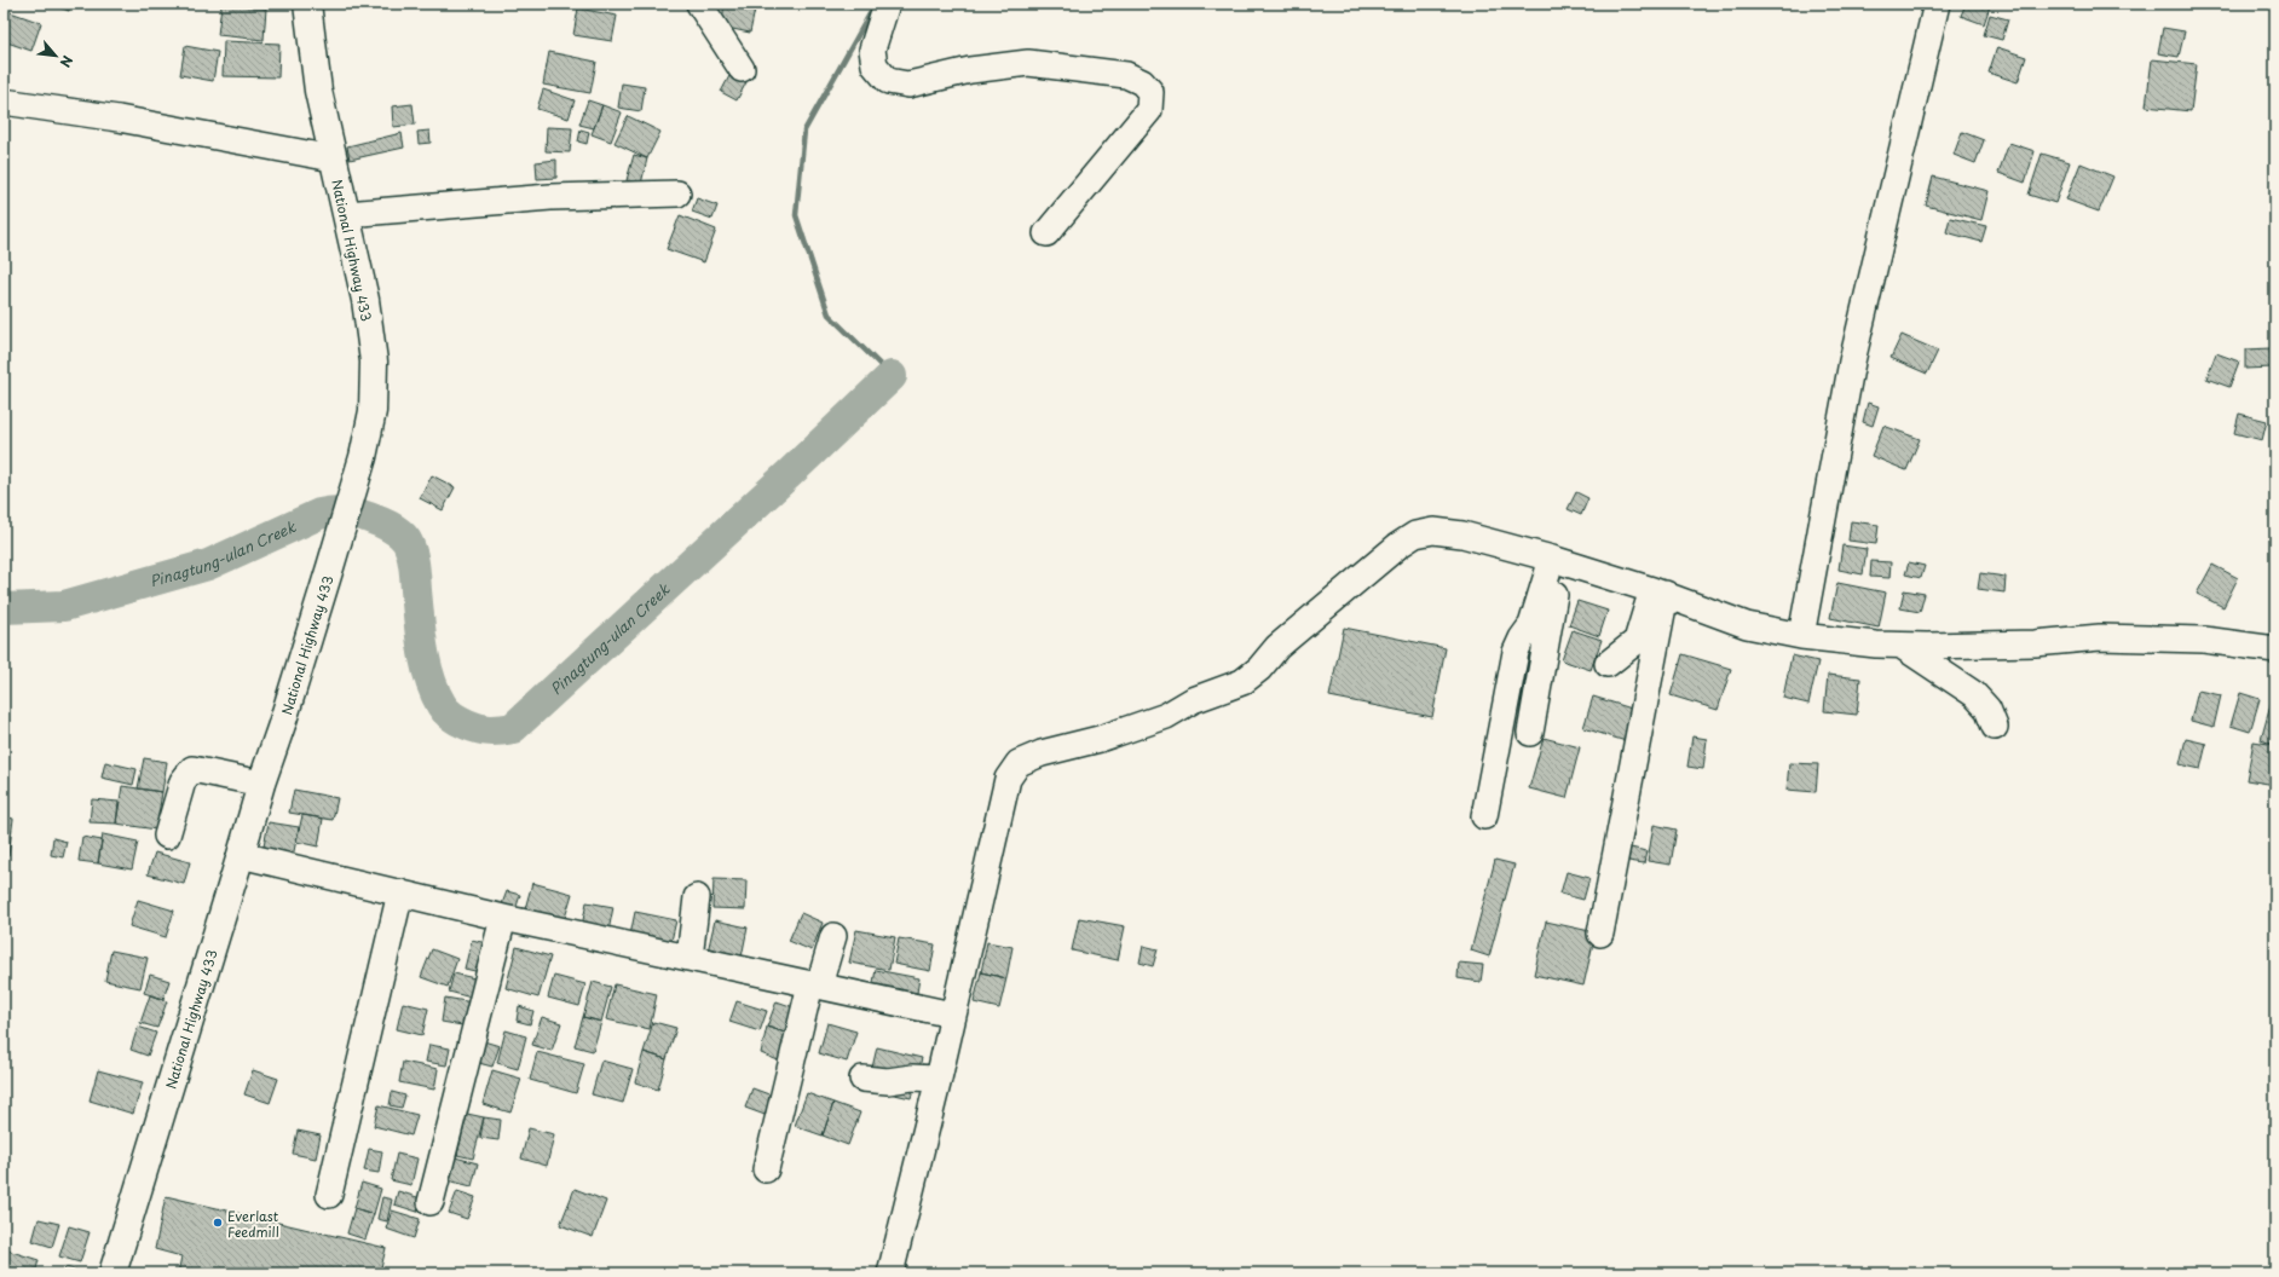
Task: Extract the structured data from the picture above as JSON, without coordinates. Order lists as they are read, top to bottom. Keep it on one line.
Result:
{"streets":{"main road":["National Highway 433"]},"water":["Pinagtung-ulan Creek"],"places":["Everlast Feedmill"],"north":"bottom right"}
